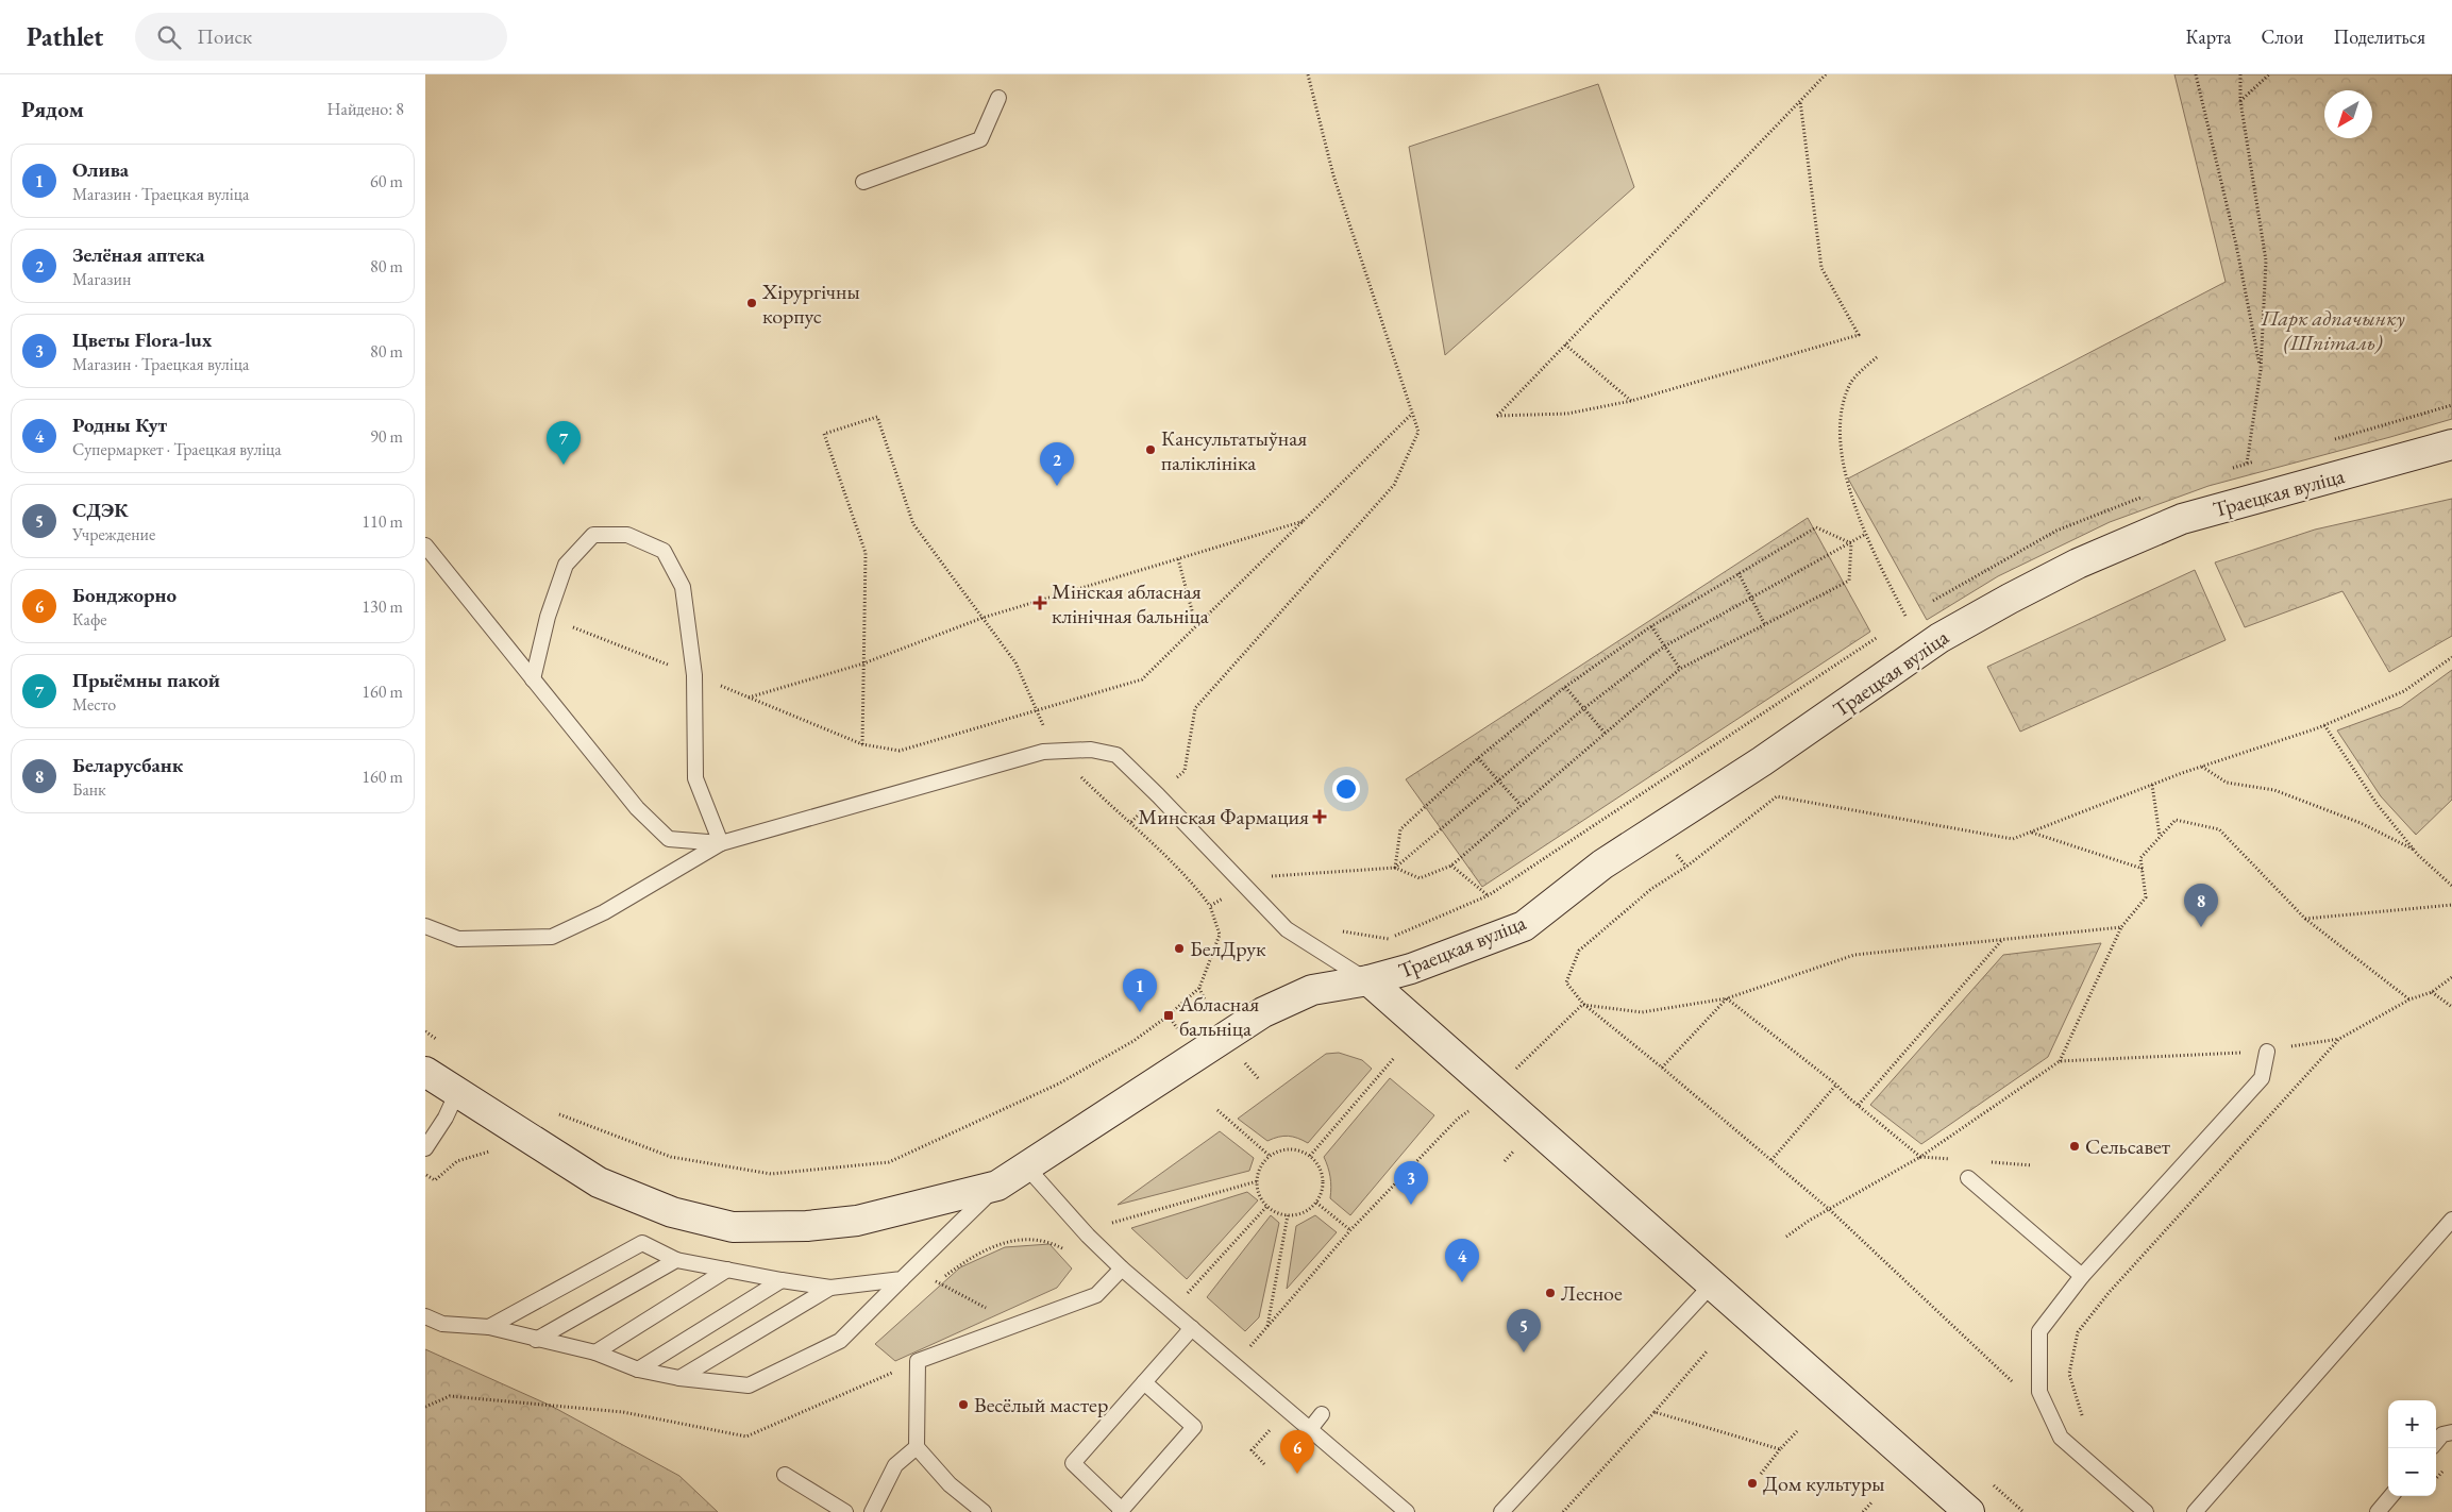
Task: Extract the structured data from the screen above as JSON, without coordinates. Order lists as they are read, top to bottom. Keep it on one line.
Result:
{"streets":{"street":["Траецкая вуліца"]},"parks":["Парк адпачынку (Шпіталь)"],"places":{"other":["Хірургічны корпус","Кансультатыўная паліклініка","БелДрук","Сельсавет","Лесное","Весёлый мастер","Дом культуры"],"health":["Мінская абласная клінічная бальніца","Минская Фармация"],"transit":["Абласная бальніца"]},"north":"bottom left","page":{"header":"Pathlet","search":"Поиск","nav":["Карта","Слои","Поделиться"],"heading":["Рядом","Найдено: 8"],"list":[{"mark":"1","name":"Олива","note":"Магазин · Траецкая вуліца","value":"60 m"},{"mark":"2","name":"Зелёная аптека","note":"Магазин","value":"80 m"},{"mark":"3","name":"Цветы Flora-lux","note":"Магазин · Траецкая вуліца","value":"80 m"},{"mark":"4","name":"Родны Кут","note":"Супермаркет · Траецкая вуліца","value":"90 m"},{"mark":"5","name":"СДЭК","note":"Учреждение","value":"110 m"},{"mark":"6","name":"Бонджорно","note":"Кафе","value":"130 m"},{"mark":"7","name":"Прыёмны пакой","note":"Место","value":"160 m"},{"mark":"8","name":"Беларусбанк","note":"Банк","value":"160 m"}],"pins":["7","2","8","1","3","4","5","6"],"map_buttons":["+","−"]}}
